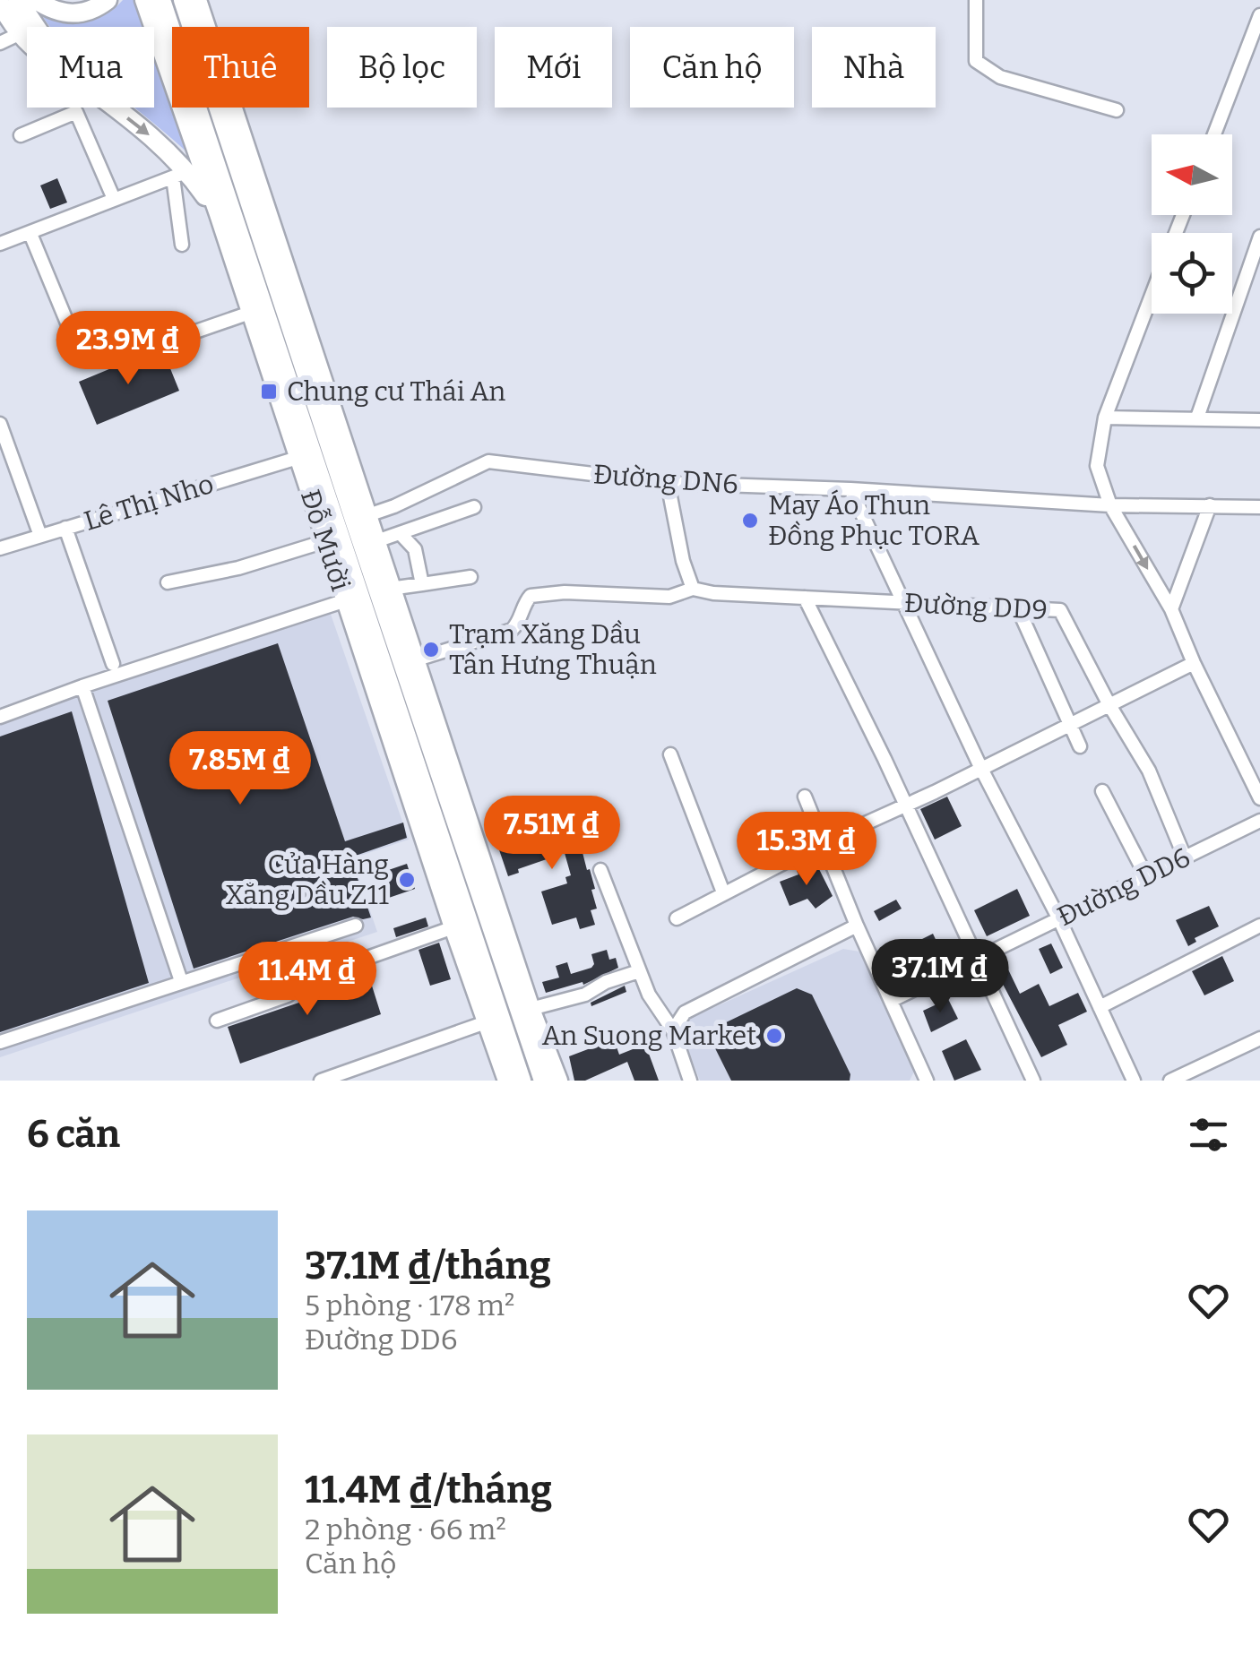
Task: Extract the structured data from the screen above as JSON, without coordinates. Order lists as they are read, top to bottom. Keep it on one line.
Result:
{"streets":{"highway":["Đỗ Mười"],"street":["Đường DN6","Lê Thị Nho","Đường DD9","Đường DD6"]},"crossings":[["Đường DN6","Đỗ Mười"],["Lê Thị Nho","Đỗ Mười"],["Đỗ Mười","Đường DD9"]],"places":{"transit":["Chung cư Thái An"],"other":["May Áo Thun Đồng Phục TORA","Trạm Xăng Dầu Tân Hưng Thuận","Cửa Hàng Xăng Dầu Z11","An Suong Market"]},"north":"left","page":{"chip":["Mua","Thuê","Bộ lọc","Mới","Căn hộ","Nhà"],"price":["23.9M ₫","7.85M ₫","7.51M ₫","15.3M ₫","37.1M ₫","11.4M ₫"],"heading":"6 căn","list":[{"name":"37.1M ₫/tháng","note":"5 phòng · 178 m² · Đường DD6"},{"name":"11.4M ₫/tháng","note":"2 phòng · 66 m² · Căn hộ"}]}}
